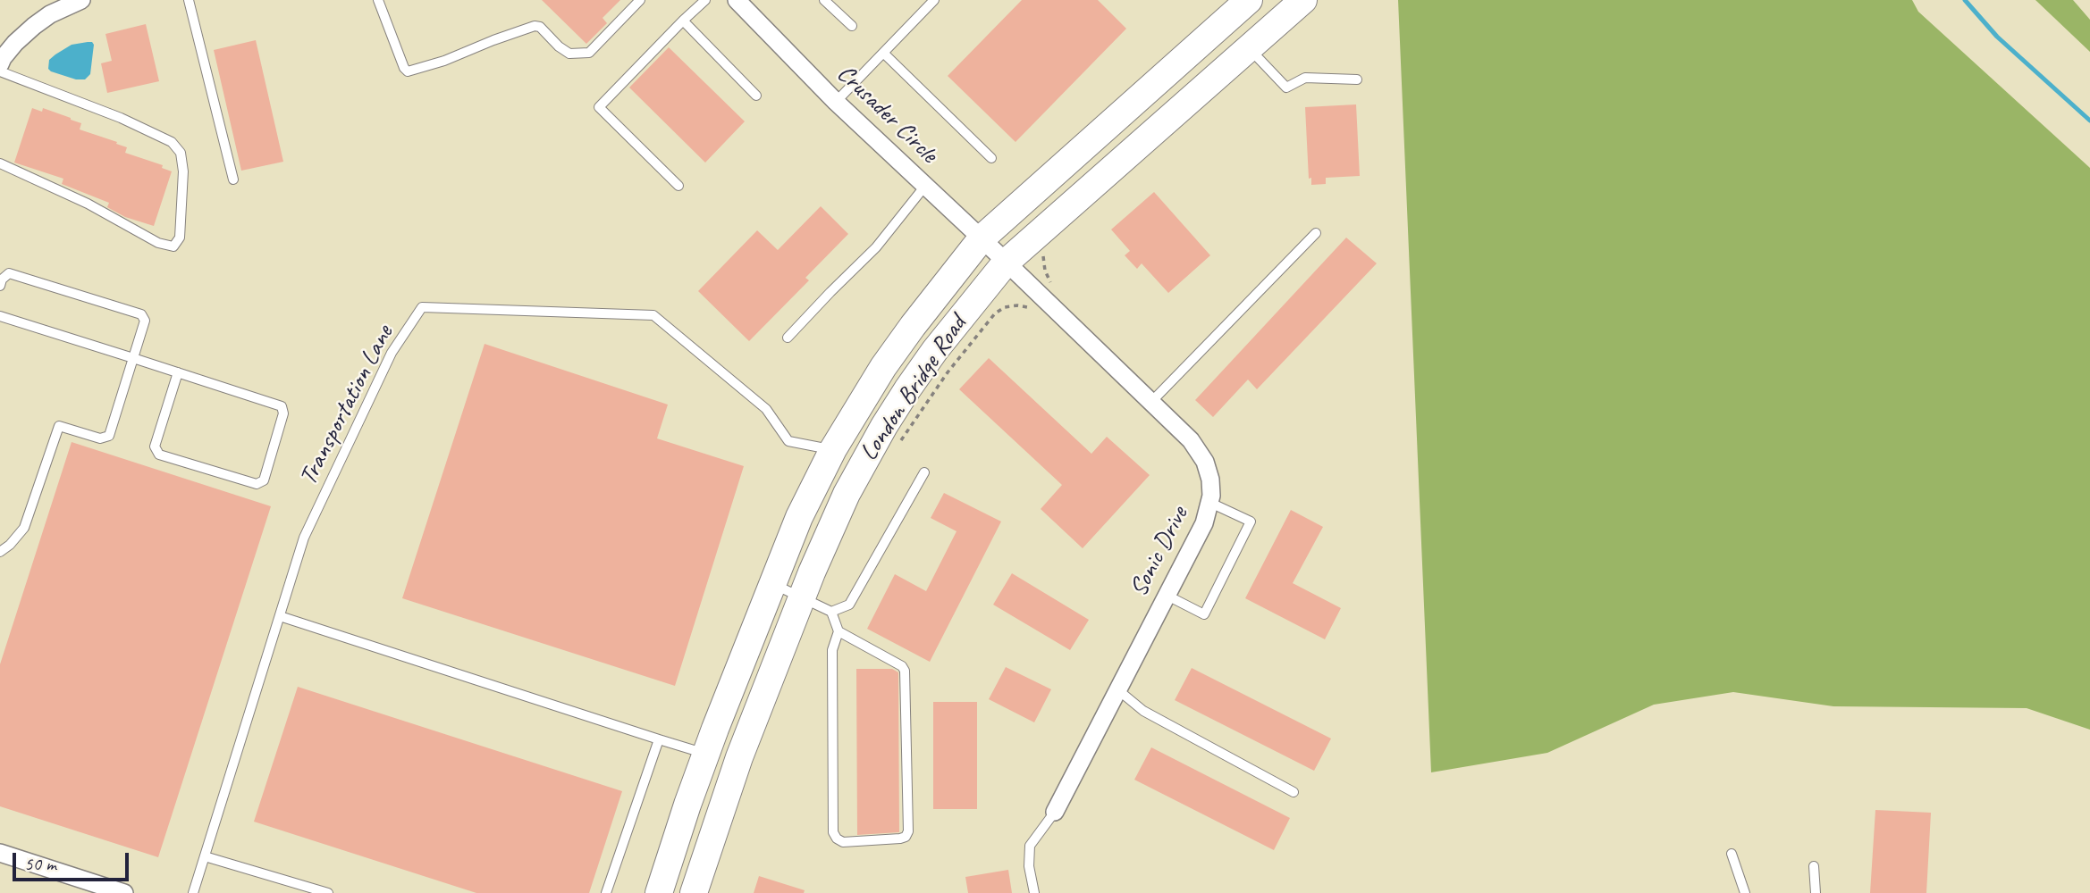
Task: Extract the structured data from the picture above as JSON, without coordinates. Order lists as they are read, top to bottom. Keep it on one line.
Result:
{"streets":{"main road":["London Bridge Road"],"street":["Crusader Circle","Sonic Drive"],"lane":["Transportation Lane"]},"crossings":[["Crusader Circle","London Bridge Road"],["Crusader Circle","Sonic Drive"],["London Bridge Road","Transportation Lane"],["London Bridge Road","Sonic Drive"]],"scale_bar":"50 m"}
